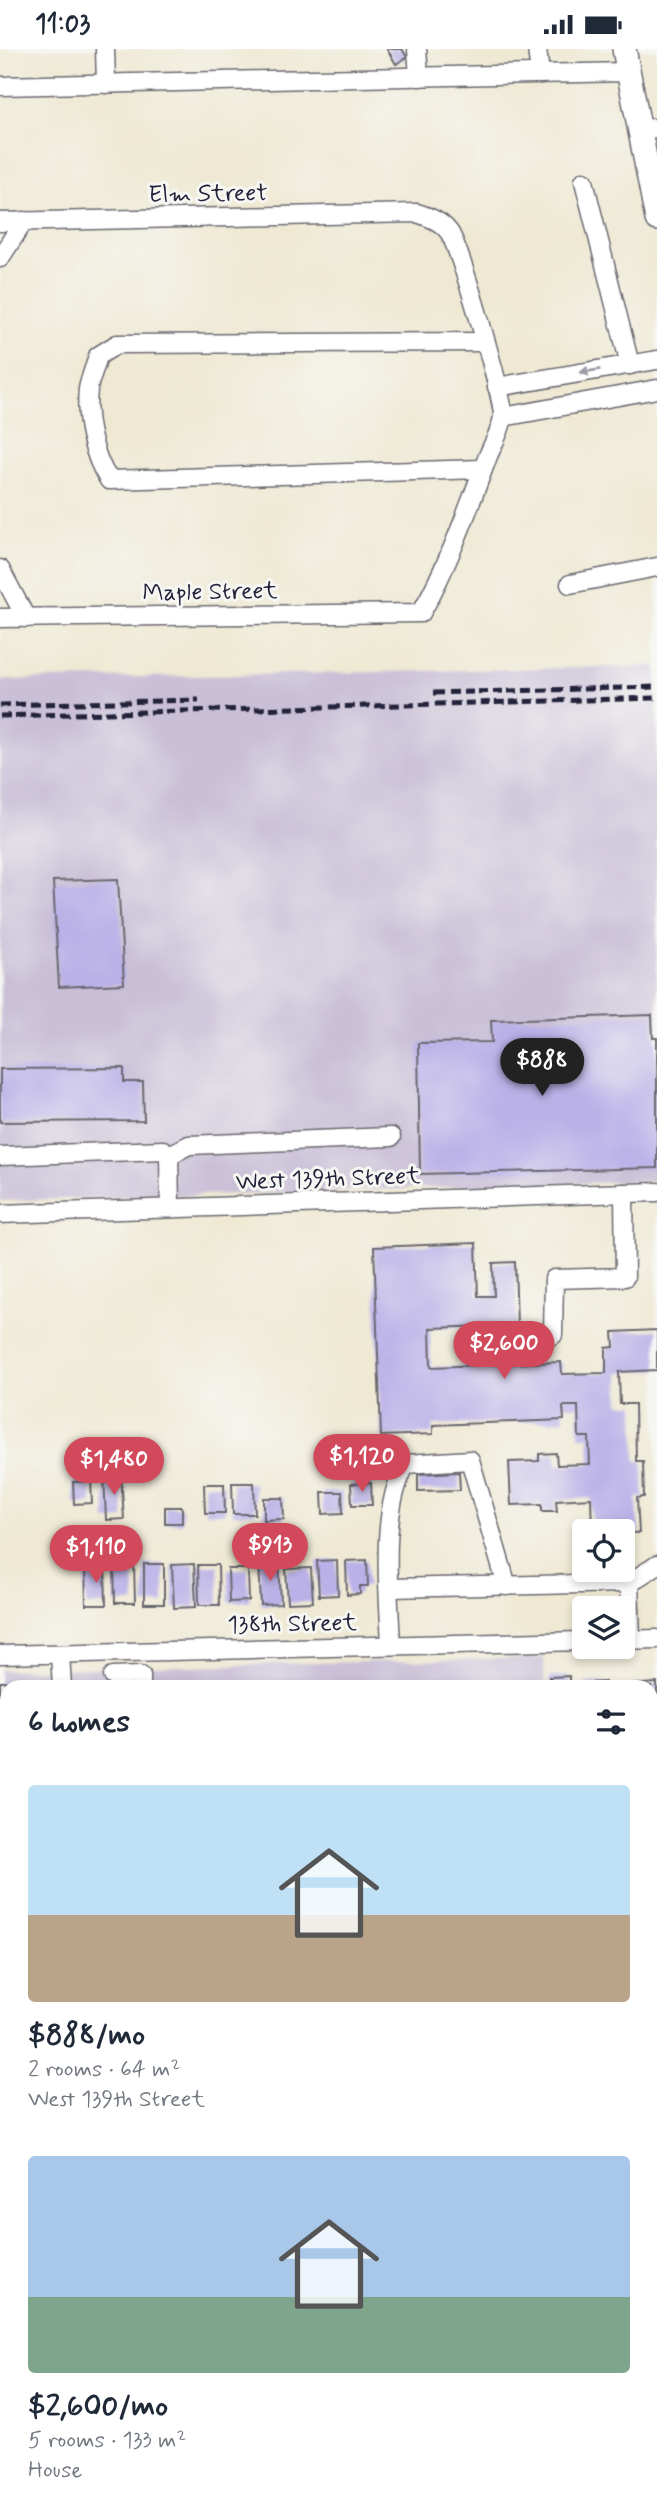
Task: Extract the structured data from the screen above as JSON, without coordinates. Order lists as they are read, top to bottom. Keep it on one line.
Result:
{"streets":{"street":["Elm Street","Maple Street","West 139th Street","138th Street"]},"page":{"status":"11:03","price":["$888","$2,600","$1,120","$1,480","$913","$1,110"],"heading":"6 homes","list":[{"name":"$888/mo","note":"2 rooms · 64 m² · West 139th Street"},{"name":"$2,600/mo","note":"5 rooms · 133 m² · House"}]}}
